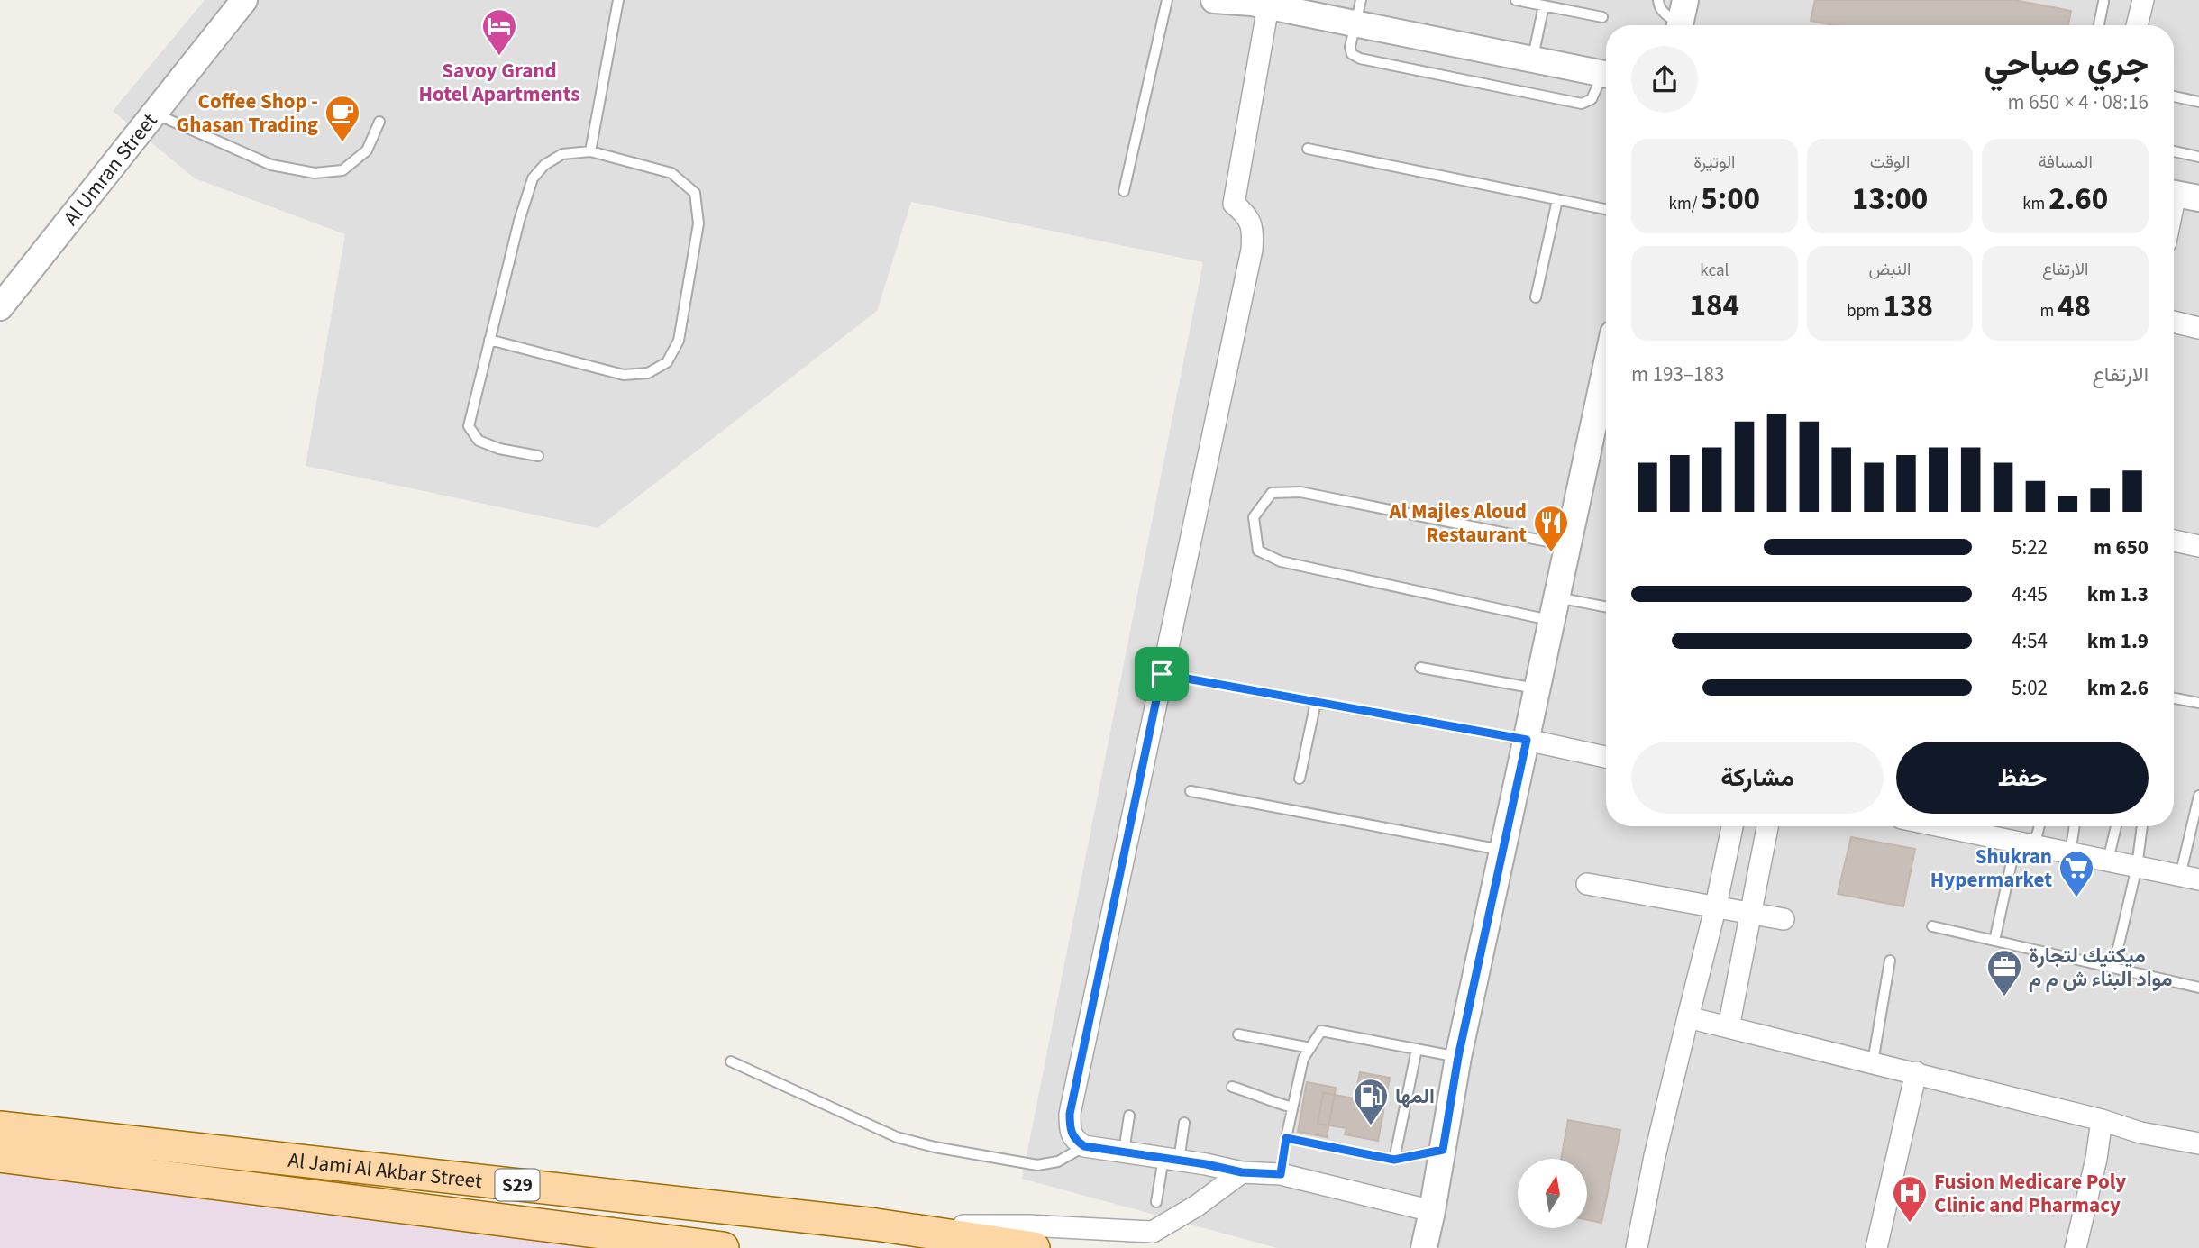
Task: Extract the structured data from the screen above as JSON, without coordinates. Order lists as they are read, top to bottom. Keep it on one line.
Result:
{"streets":{"main road":["Al Jami Al Akbar Street","S29"],"street":["Al Umran Street"]},"places":{"hotel":["Savoy Grand Hotel Apartments"],"cafe":["Coffee Shop - Ghasan Trading"],"restaurant":["Al Majles Aloud Restaurant"],"supermarket":["Shukran Hypermarket"],"office":["ميكتيك لتجارة مواد البناء ش م م"],"fuel station":["المه‍ا"],"hospital":["Fusion Medicare Poly Clinic and Pharmacy"]},"north":"top","page":{"heading":["جري صباحي","08:16 · 4 × 650 m"],"stats":[["المسافة","2.60 km"],["الوقت","13:00"],["الوتيرة","5:00 /km"],["الارتفاع","48 m"],["النبض","138 bpm"],["kcal","184"]],"chart":["الارتفاع","183–193 m"],"list":[{"name":"650 m","note":"5:22"},{"name":"1.3 km","note":"4:45"},{"name":"1.9 km","note":"4:54"},{"name":"2.6 km","note":"5:02"}],"buttons":["حفظ","مشاركة"]}}
